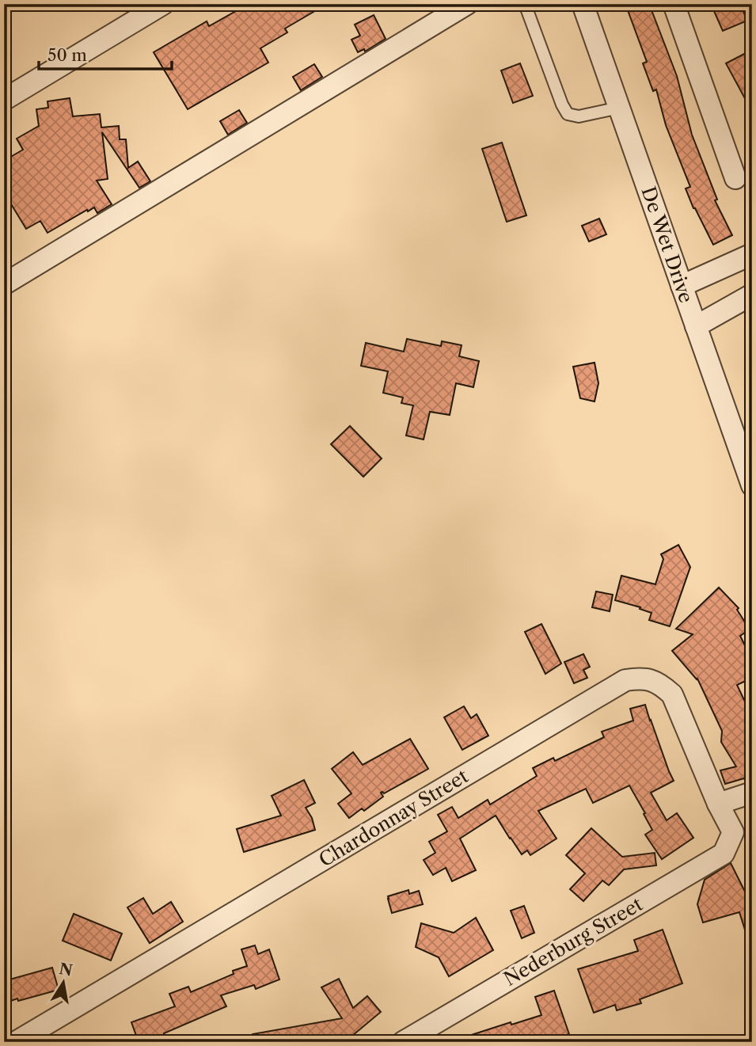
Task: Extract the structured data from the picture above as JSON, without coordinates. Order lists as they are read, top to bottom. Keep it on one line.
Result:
{"streets":{"street":["De Wet Drive","Chardonnay Street","Nederburg Street"]},"crossings":[["Chardonnay Street","Nederburg Street"]],"scale_bar":"50 m","north":"top"}
